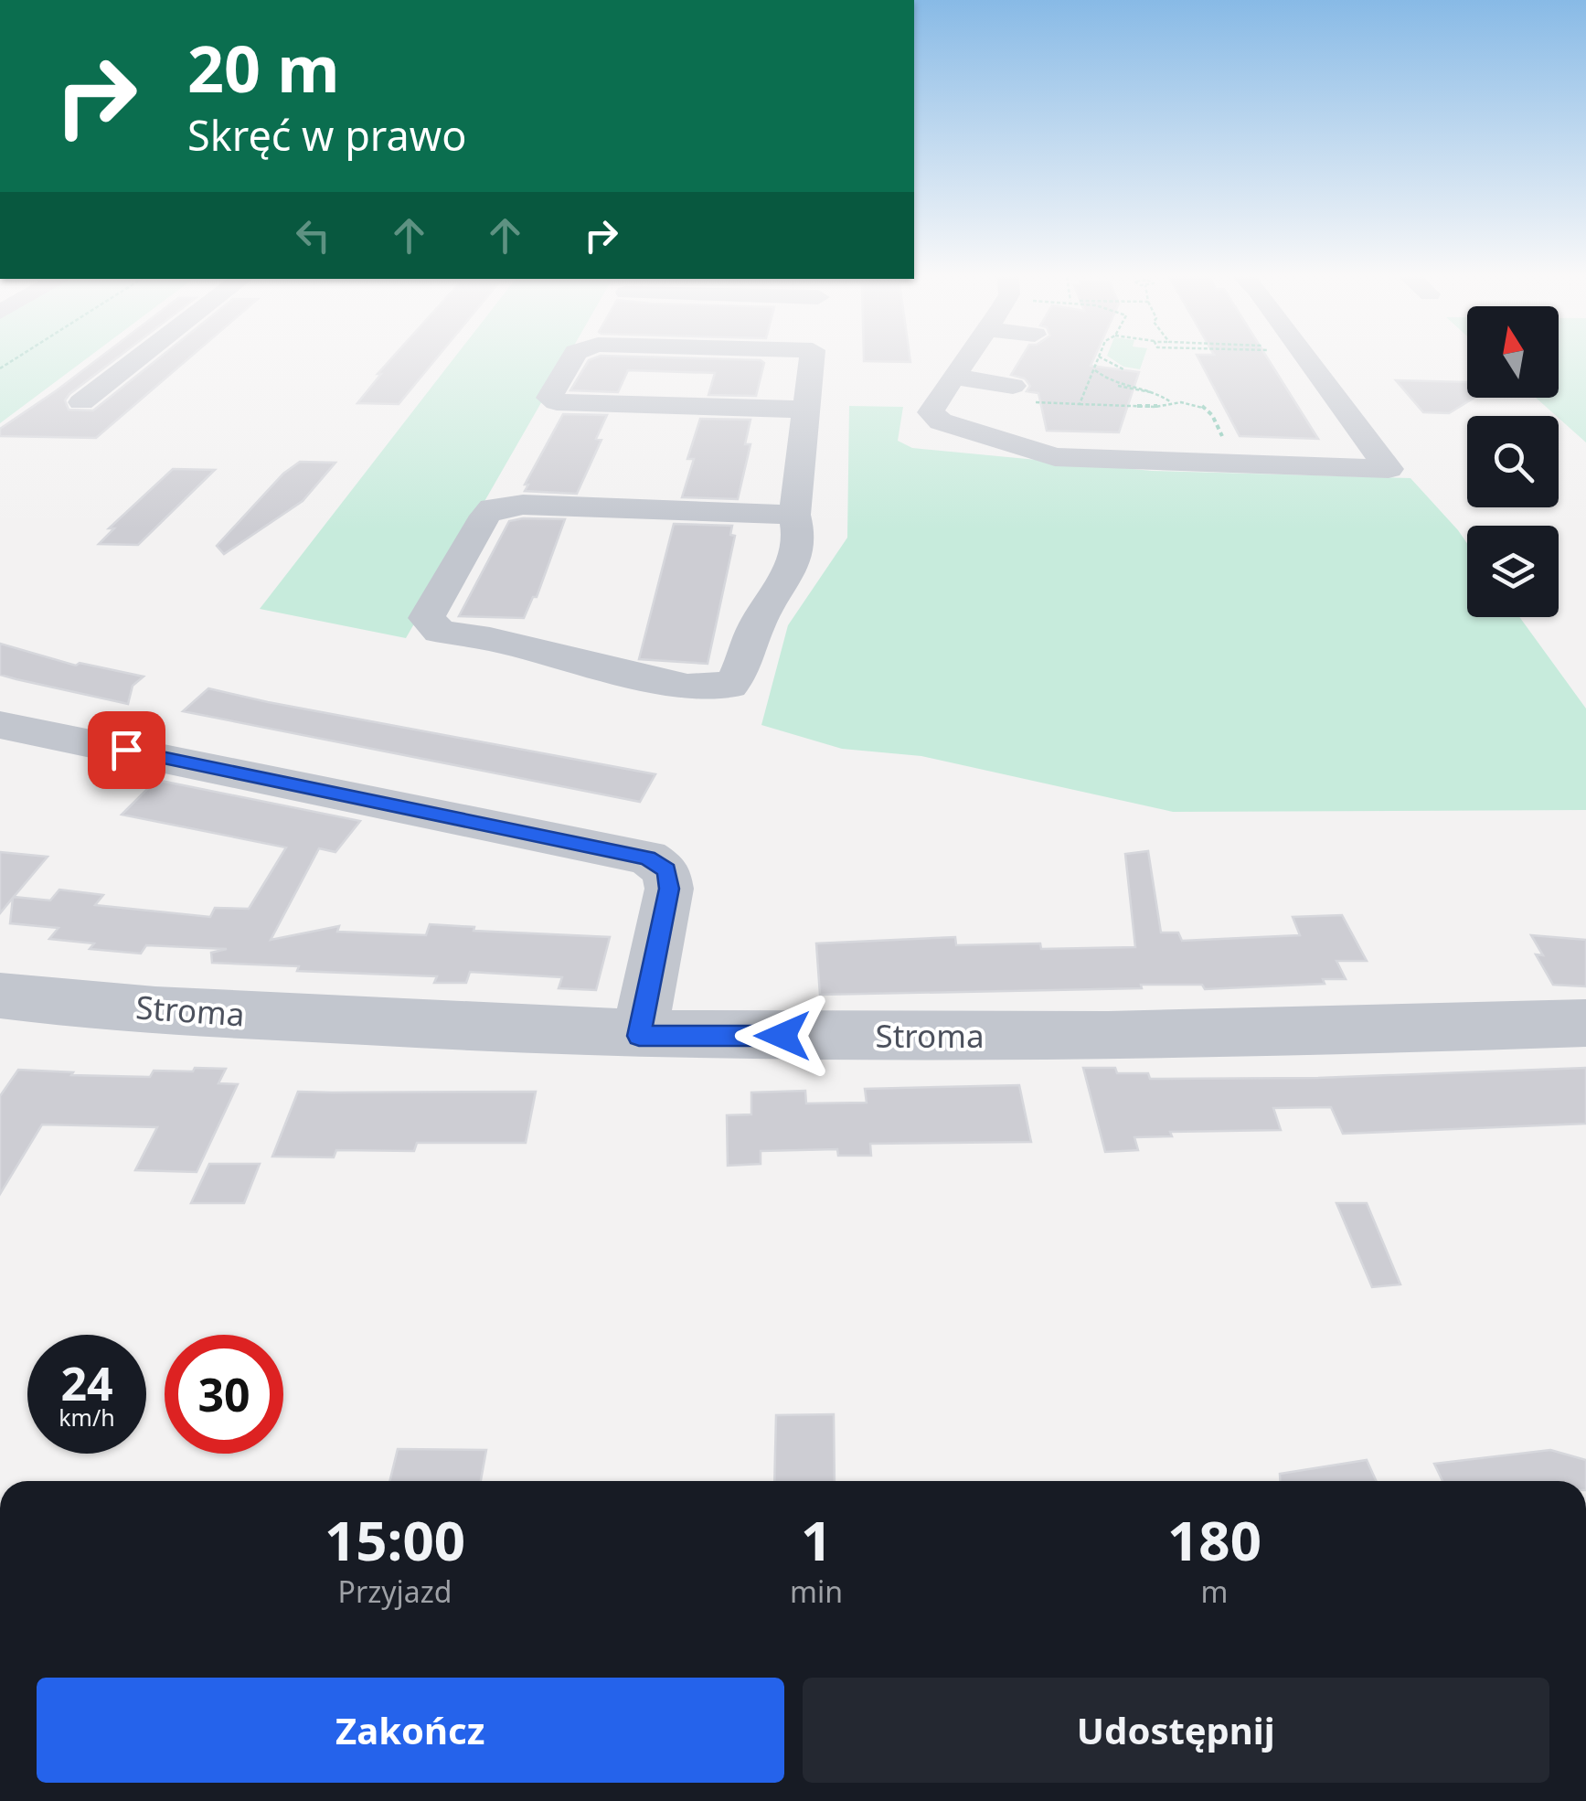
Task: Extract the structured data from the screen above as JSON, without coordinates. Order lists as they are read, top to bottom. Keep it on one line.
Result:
{"streets":{"street":["Stroma"]},"north":"top","page":{"turn":["20 m","Skręć w prawo"],"speed":"24 km/h","limit":"30","eta":["15:00","Przyjazd","1","min","180","m"],"buttons":["Zakończ","Udostępnij"]}}
